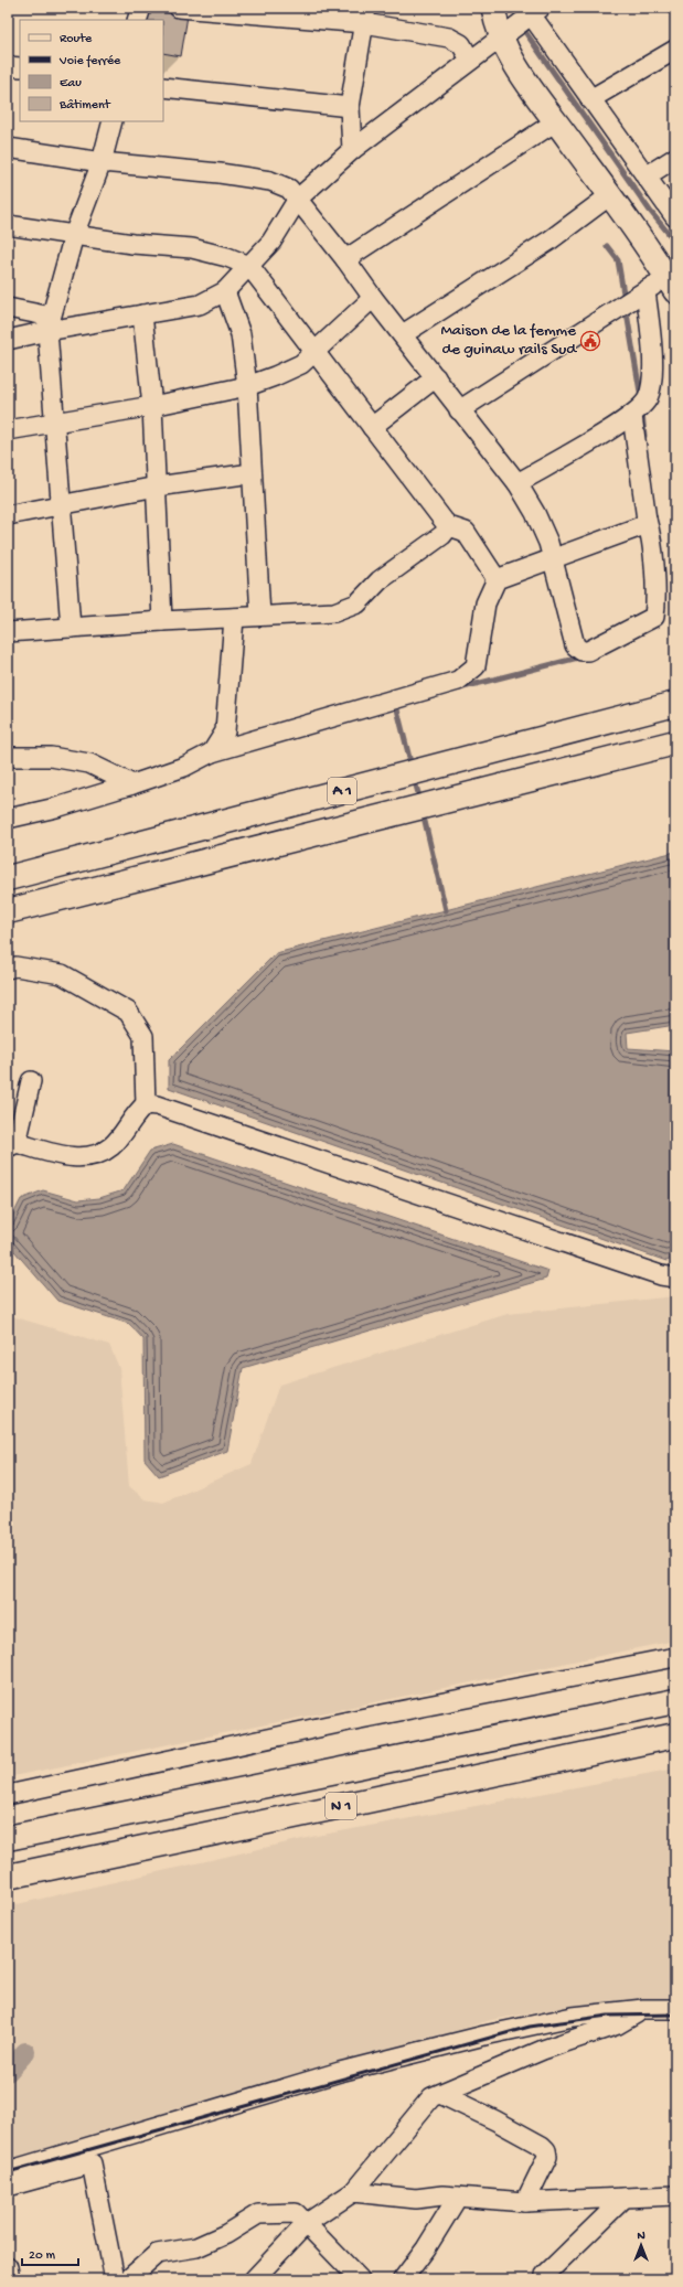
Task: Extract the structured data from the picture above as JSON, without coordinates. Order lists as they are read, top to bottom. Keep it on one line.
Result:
{"streets":{"highway":["A 1","N 1"]},"places":{"public building":["Maison de la femme de guinaw rails Sud"]},"legend":["Route","Voie ferrée","Eau","Bâtiment"],"scale_bar":"20 m","north":"top"}
